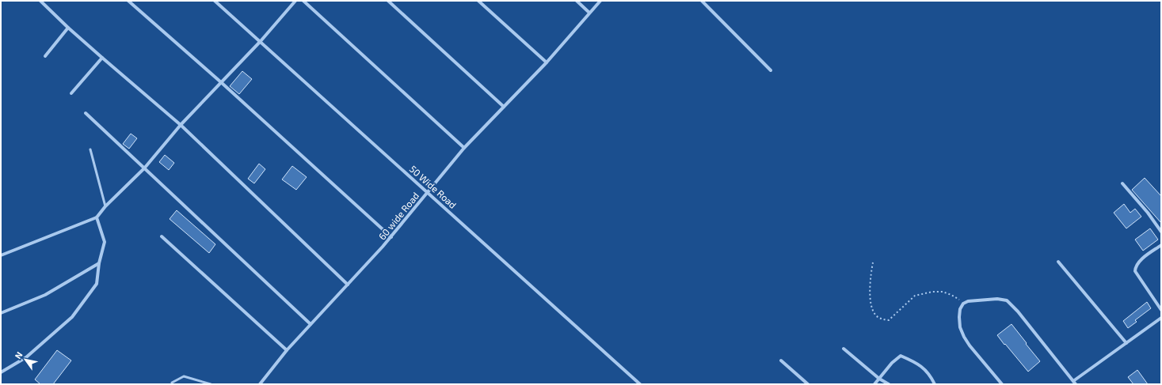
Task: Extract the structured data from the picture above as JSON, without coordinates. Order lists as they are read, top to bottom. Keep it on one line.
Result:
{"streets":{"street":["50 Wide Road","60 wide Road"]},"crossings":[["50 Wide Road","60 wide Road"]],"north":"top left"}
